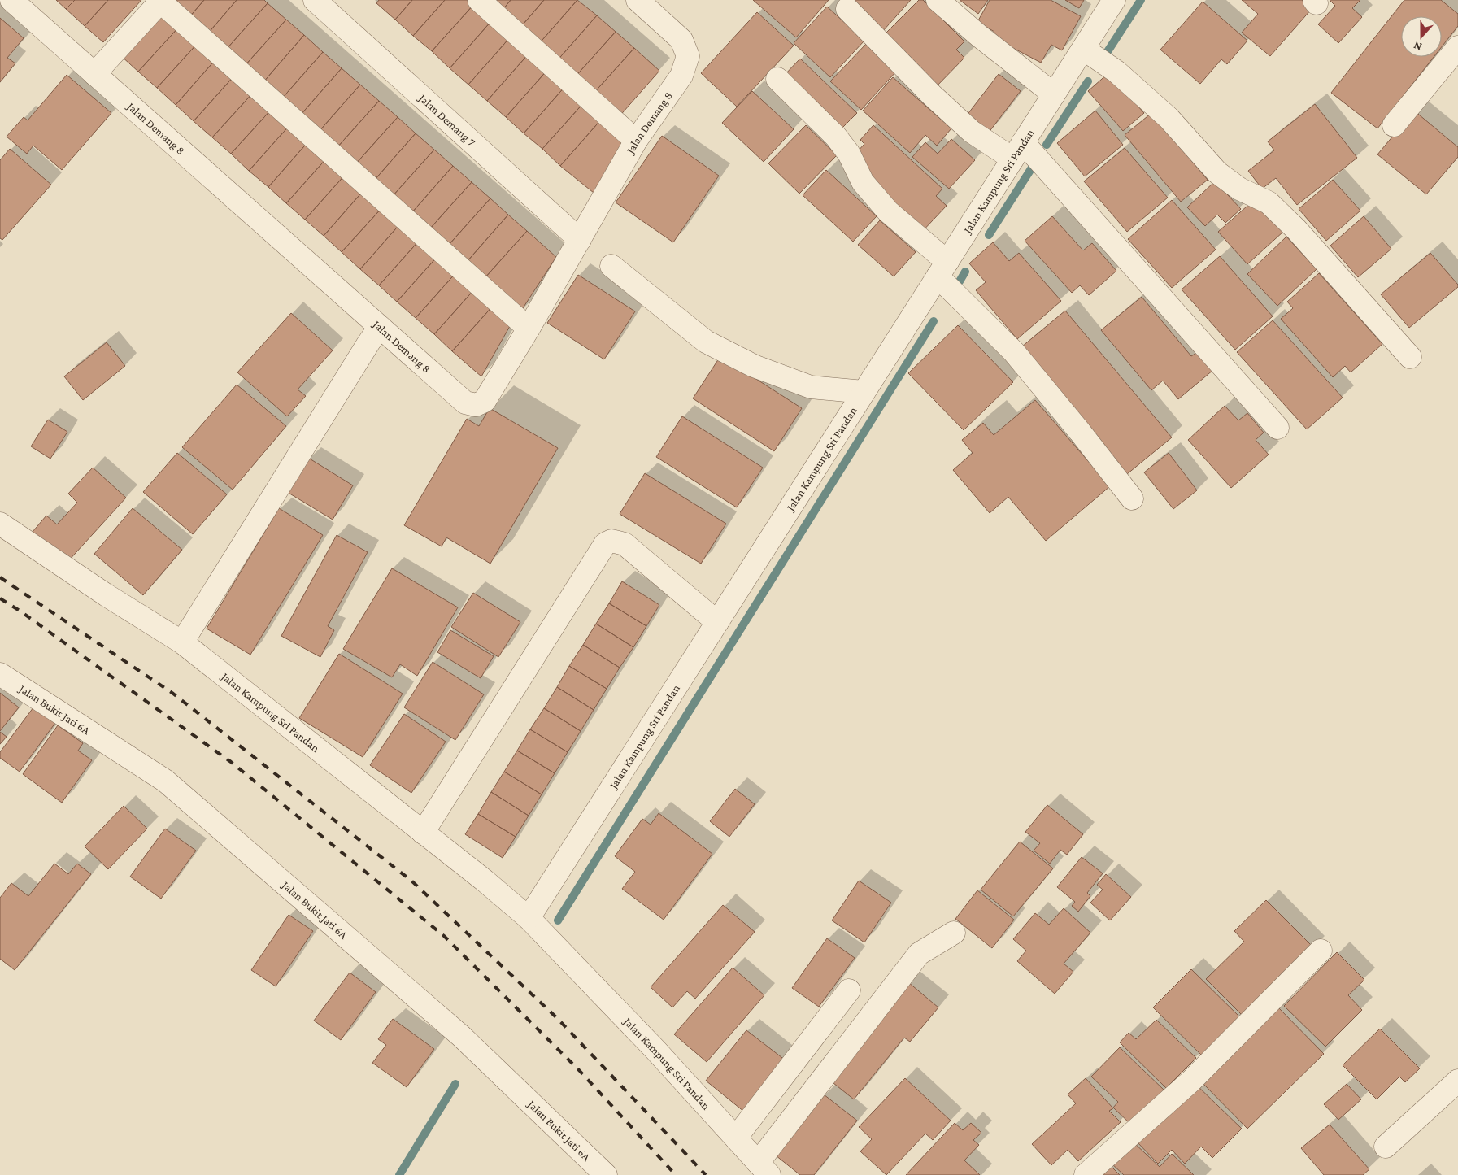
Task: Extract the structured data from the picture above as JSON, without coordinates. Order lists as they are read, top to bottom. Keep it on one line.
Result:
{"streets":{"street":["Jalan Demang 7","Jalan Demang 8","Jalan Kampung Sri Pandan","Jalan Bukit Jati 6A"]},"crossings":[["Jalan Demang 7","Jalan Demang 8"]],"north":"bottom"}
